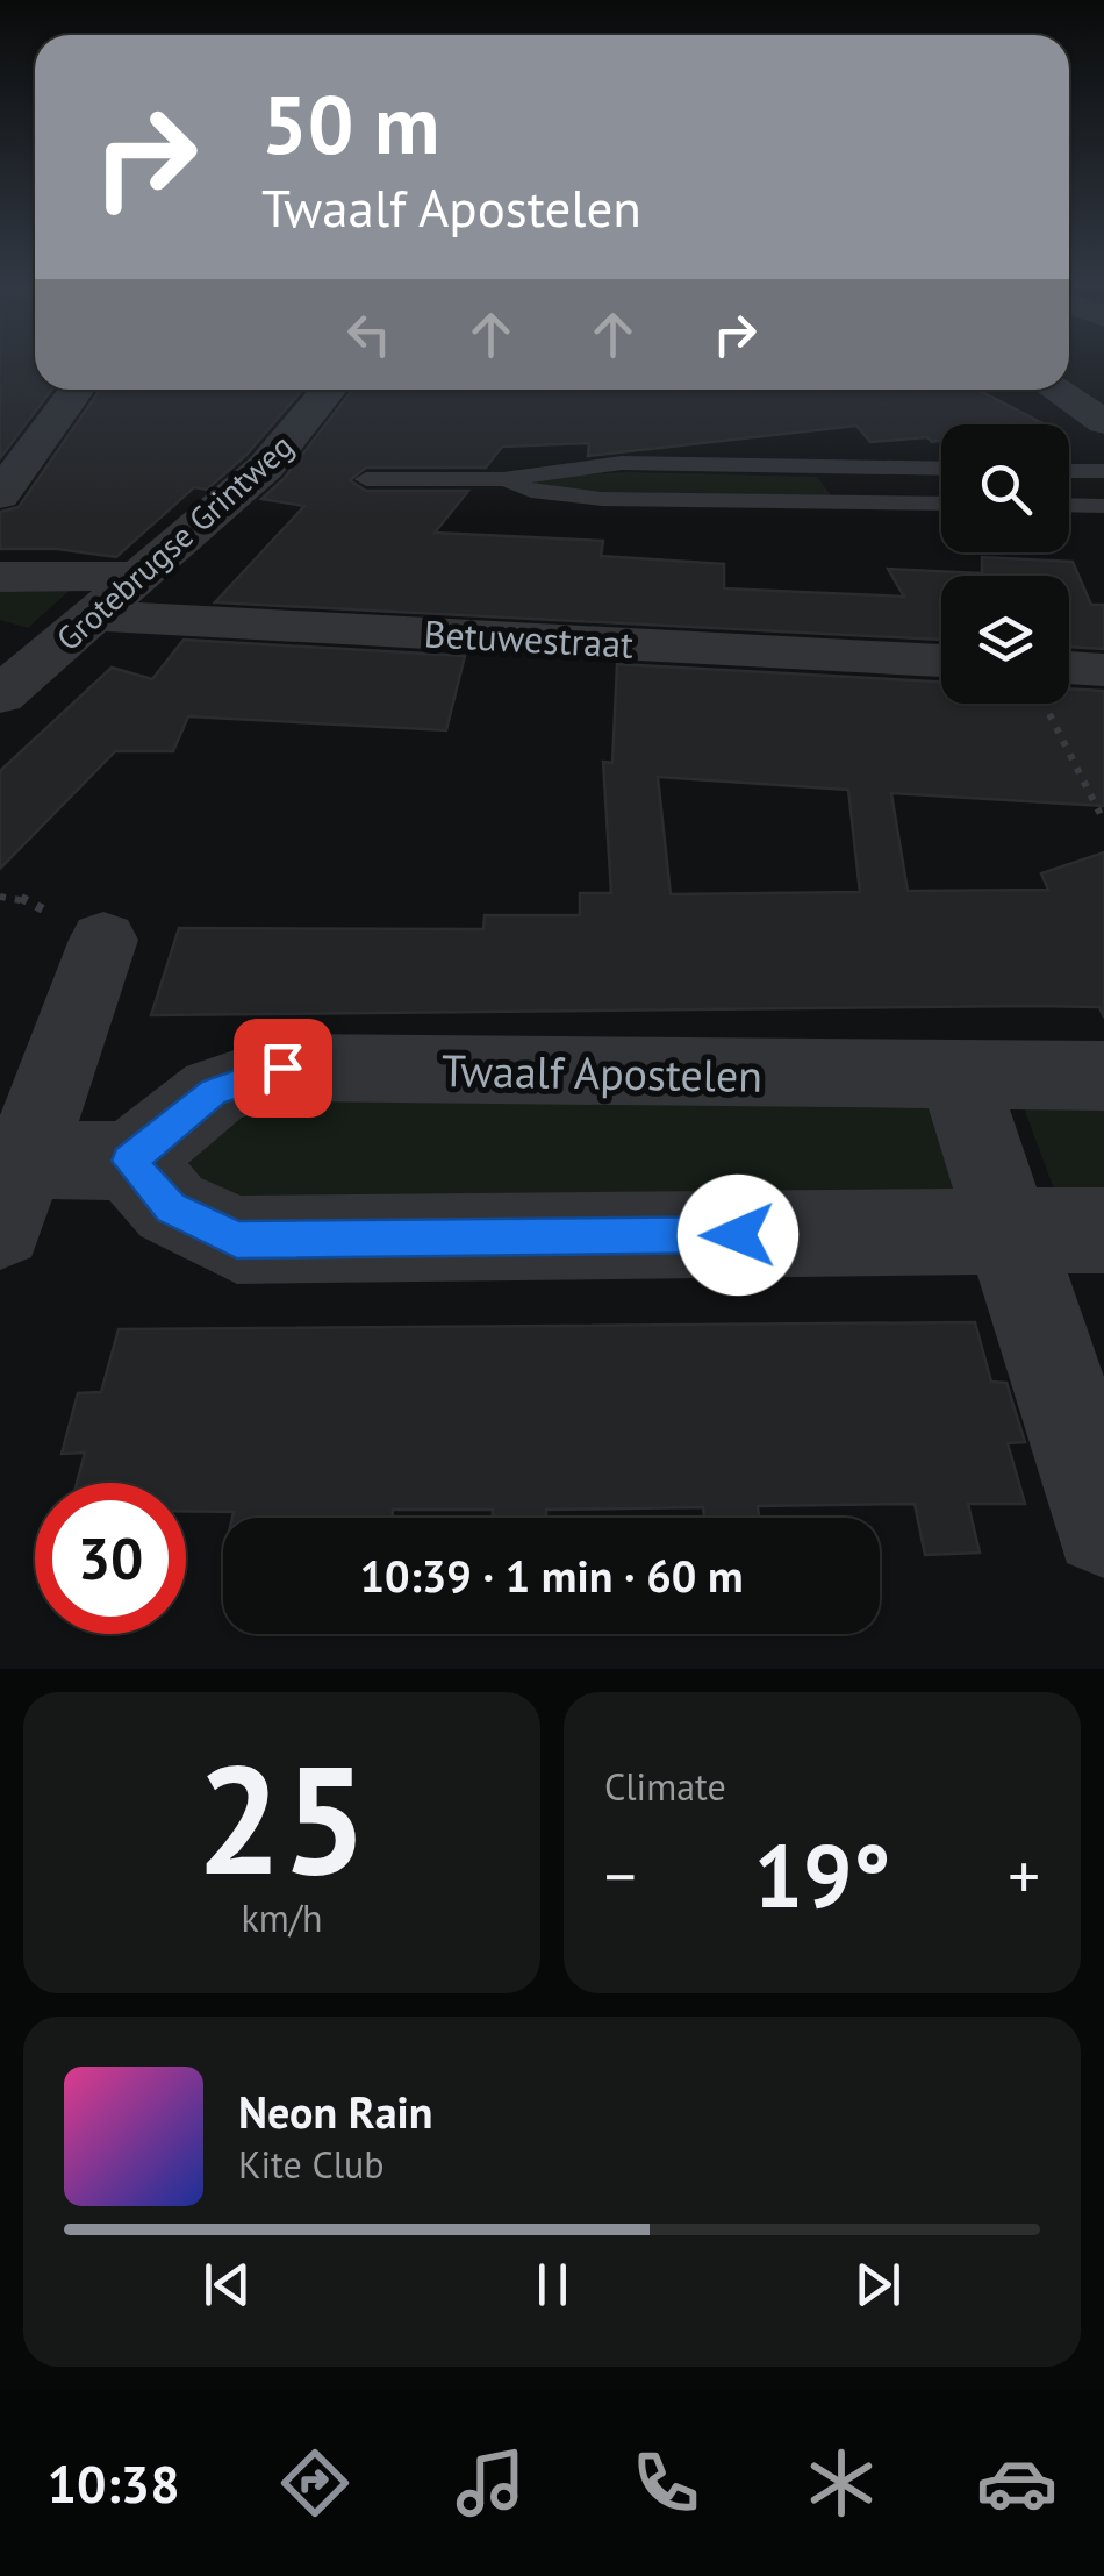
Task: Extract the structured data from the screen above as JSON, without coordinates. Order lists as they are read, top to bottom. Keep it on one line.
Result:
{"streets":{"street":["Grotebrugse Grintweg","Betuwestraat","Twaalf Apostelen"]},"crossings":[["Grotebrugse Grintweg","Betuwestraat"]],"page":{"turn":["50 m","Twaalf Apostelen"],"limit":"30","trip":"10:39 · 1 min · 60 m","tile":[["25","km/h"],"Climate"],"heat":["−","19°","+"],"song":["Neon Rain","Kite Club"],"tabs":"10:38"}}
